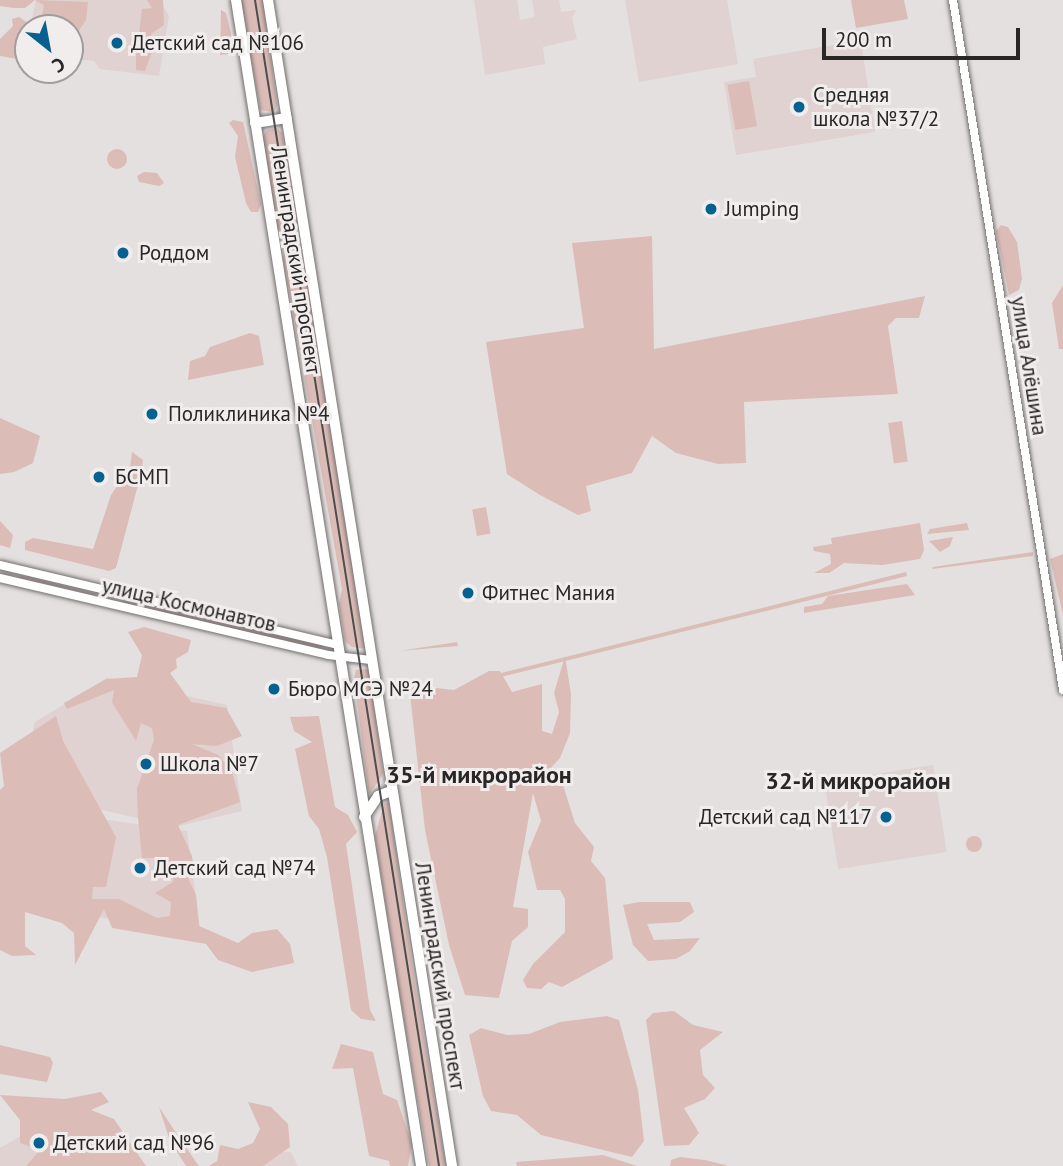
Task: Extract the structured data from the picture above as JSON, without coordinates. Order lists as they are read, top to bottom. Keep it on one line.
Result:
{"streets":{"main road":["Ленинградский проспект"],"street":["улица Алёшина","улица Космонавтов"]},"crossings":[["Ленинградский проспект","улица Космонавтов"]],"districts":["35-й микрорайон","32-й микрорайон"],"places":["Детский сад №106","Средняя школа №37/2","Jumping","Роддом","Поликлиника №4","БСМП","Фитнес Мания","Бюро МСЭ №24","Школа №7","Детский сад №117","Детский сад №74","Детский сад №96"],"scale_bar":"200 m","north":"bottom right"}
